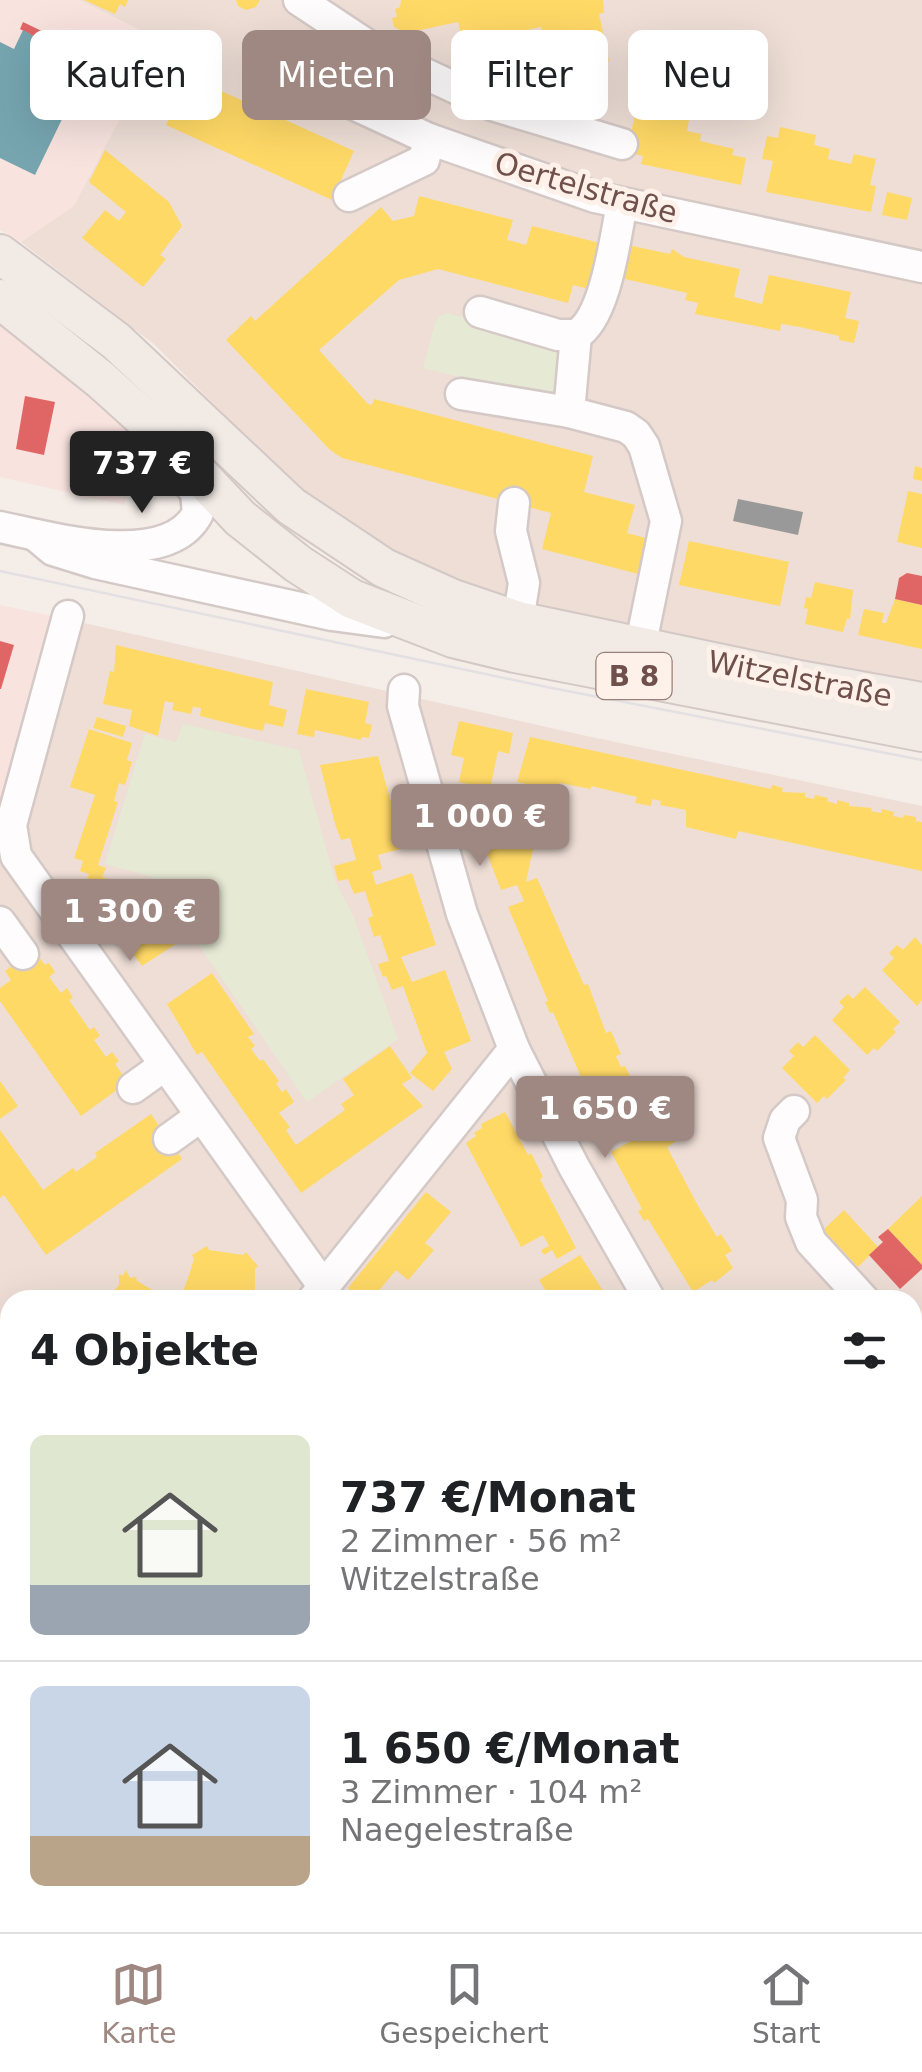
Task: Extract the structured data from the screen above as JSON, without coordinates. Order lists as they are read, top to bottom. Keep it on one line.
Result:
{"streets":{"main road":["B 8","Witzelstraße"],"street":["Oertelstraße"]},"crossings":[["B 8","Witzelstraße"]],"page":{"chip":["Kaufen","Mieten","Filter","Neu"],"price":["737 €","1 000 €","1 300 €","1 650 €"],"heading":"4 Objekte","list":[{"name":"737 €/Monat","note":"2 Zimmer · 56 m² · Witzelstraße"},{"name":"1 650 €/Monat","note":"3 Zimmer · 104 m² · Naegelestraße"}],"tabs":["Karte","Gespeichert","Start"]}}
